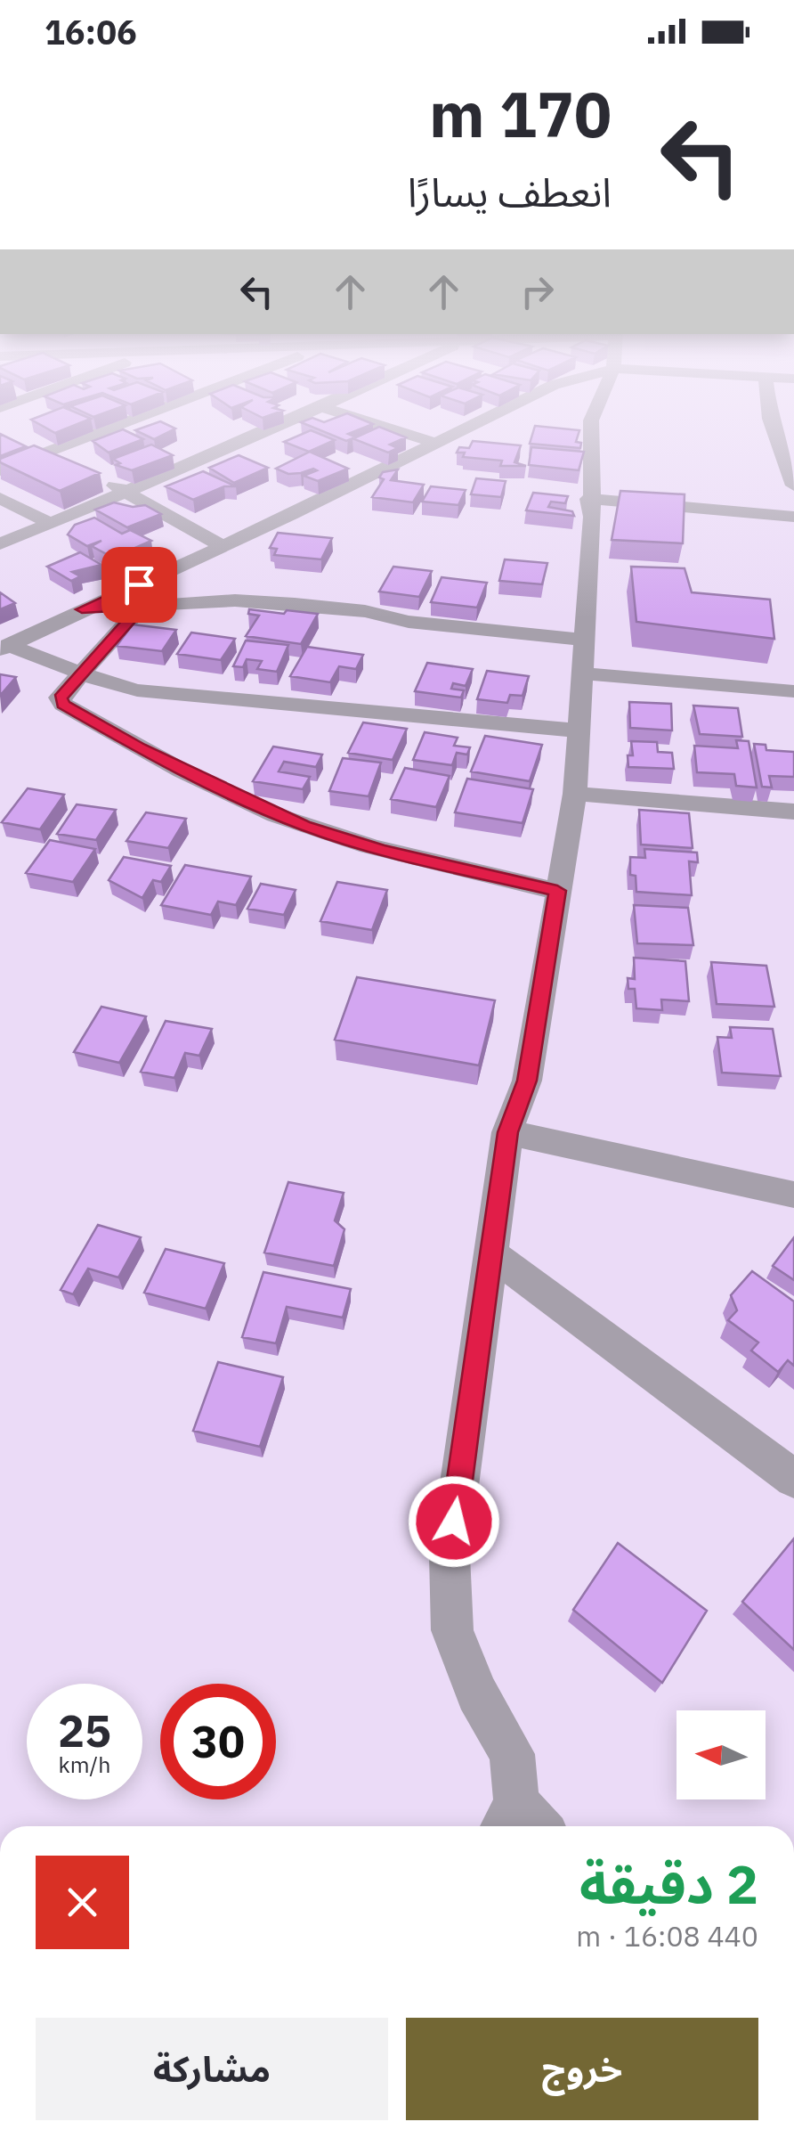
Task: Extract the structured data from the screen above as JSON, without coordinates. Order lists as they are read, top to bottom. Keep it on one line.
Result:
{"north":"left","page":{"status":"16:06","turn":["170 m","انعطف يسارًا"],"speed":"25 km/h","limit":"30","heading":["2 دقيقة","440 m · 16:08"],"buttons":["خروج","مشاركة"]}}
